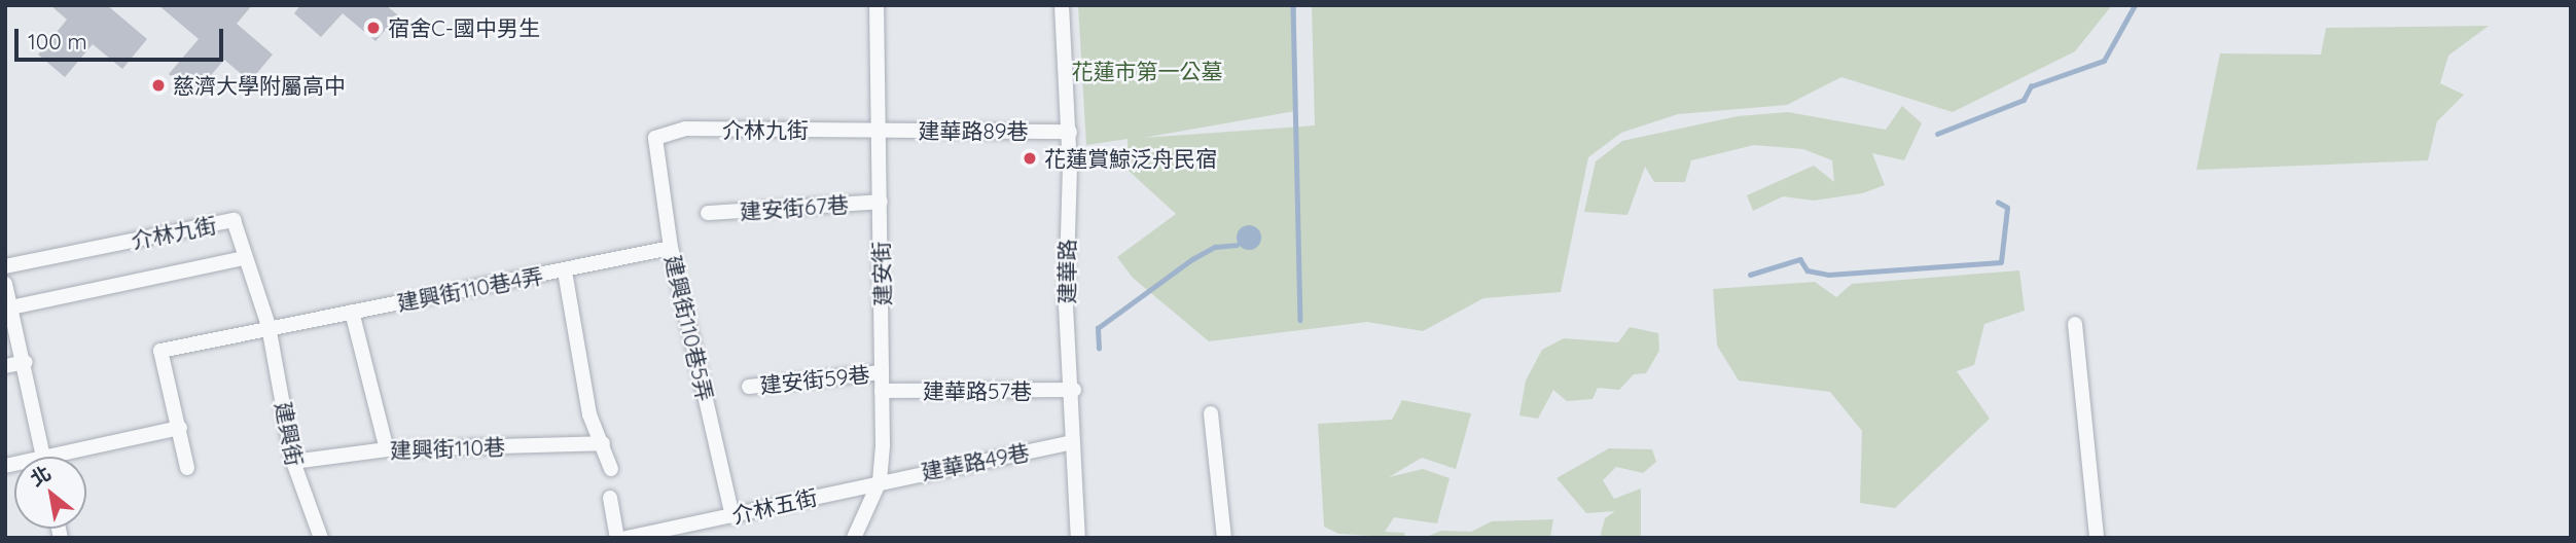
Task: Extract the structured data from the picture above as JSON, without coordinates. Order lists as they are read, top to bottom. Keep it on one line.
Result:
{"streets":{"street":["介林九街","建華路89巷","建安街67巷","建華路","建安街","建興街110巷4弄","建興街110巷5弄","建安街59巷","建華路57巷","建興街","建興街110巷","建華路49巷","介林五街"]},"crossings":[["介林九街","建華路89巷"],["介林九街","建安街"],["介林九街","建興街110巷4弄"],["介林九街","建興街110巷5弄"],["介林九街","建興街"],["建華路89巷","建華路"],["建華路89巷","建安街"],["建安街67巷","建安街"],["建華路","建華路57巷"],["建華路","建華路49巷"],["建安街","建安街59巷"],["建安街","建華路57巷"],["建安街","建華路49巷"],["建安街","介林五街"],["建興街110巷4弄","建興街110巷5弄"],["建興街110巷4弄","建興街"],["建興街110巷5弄","介林五街"],["建興街","建興街110巷"],["建華路49巷","介林五街"]],"parks":["花蓮市第一公墓"],"places":["宿舍C-國中男生","慈濟大學附屬高中","花蓮賞鯨泛舟民宿"],"scale_bar":"100 m","north":"top left"}
